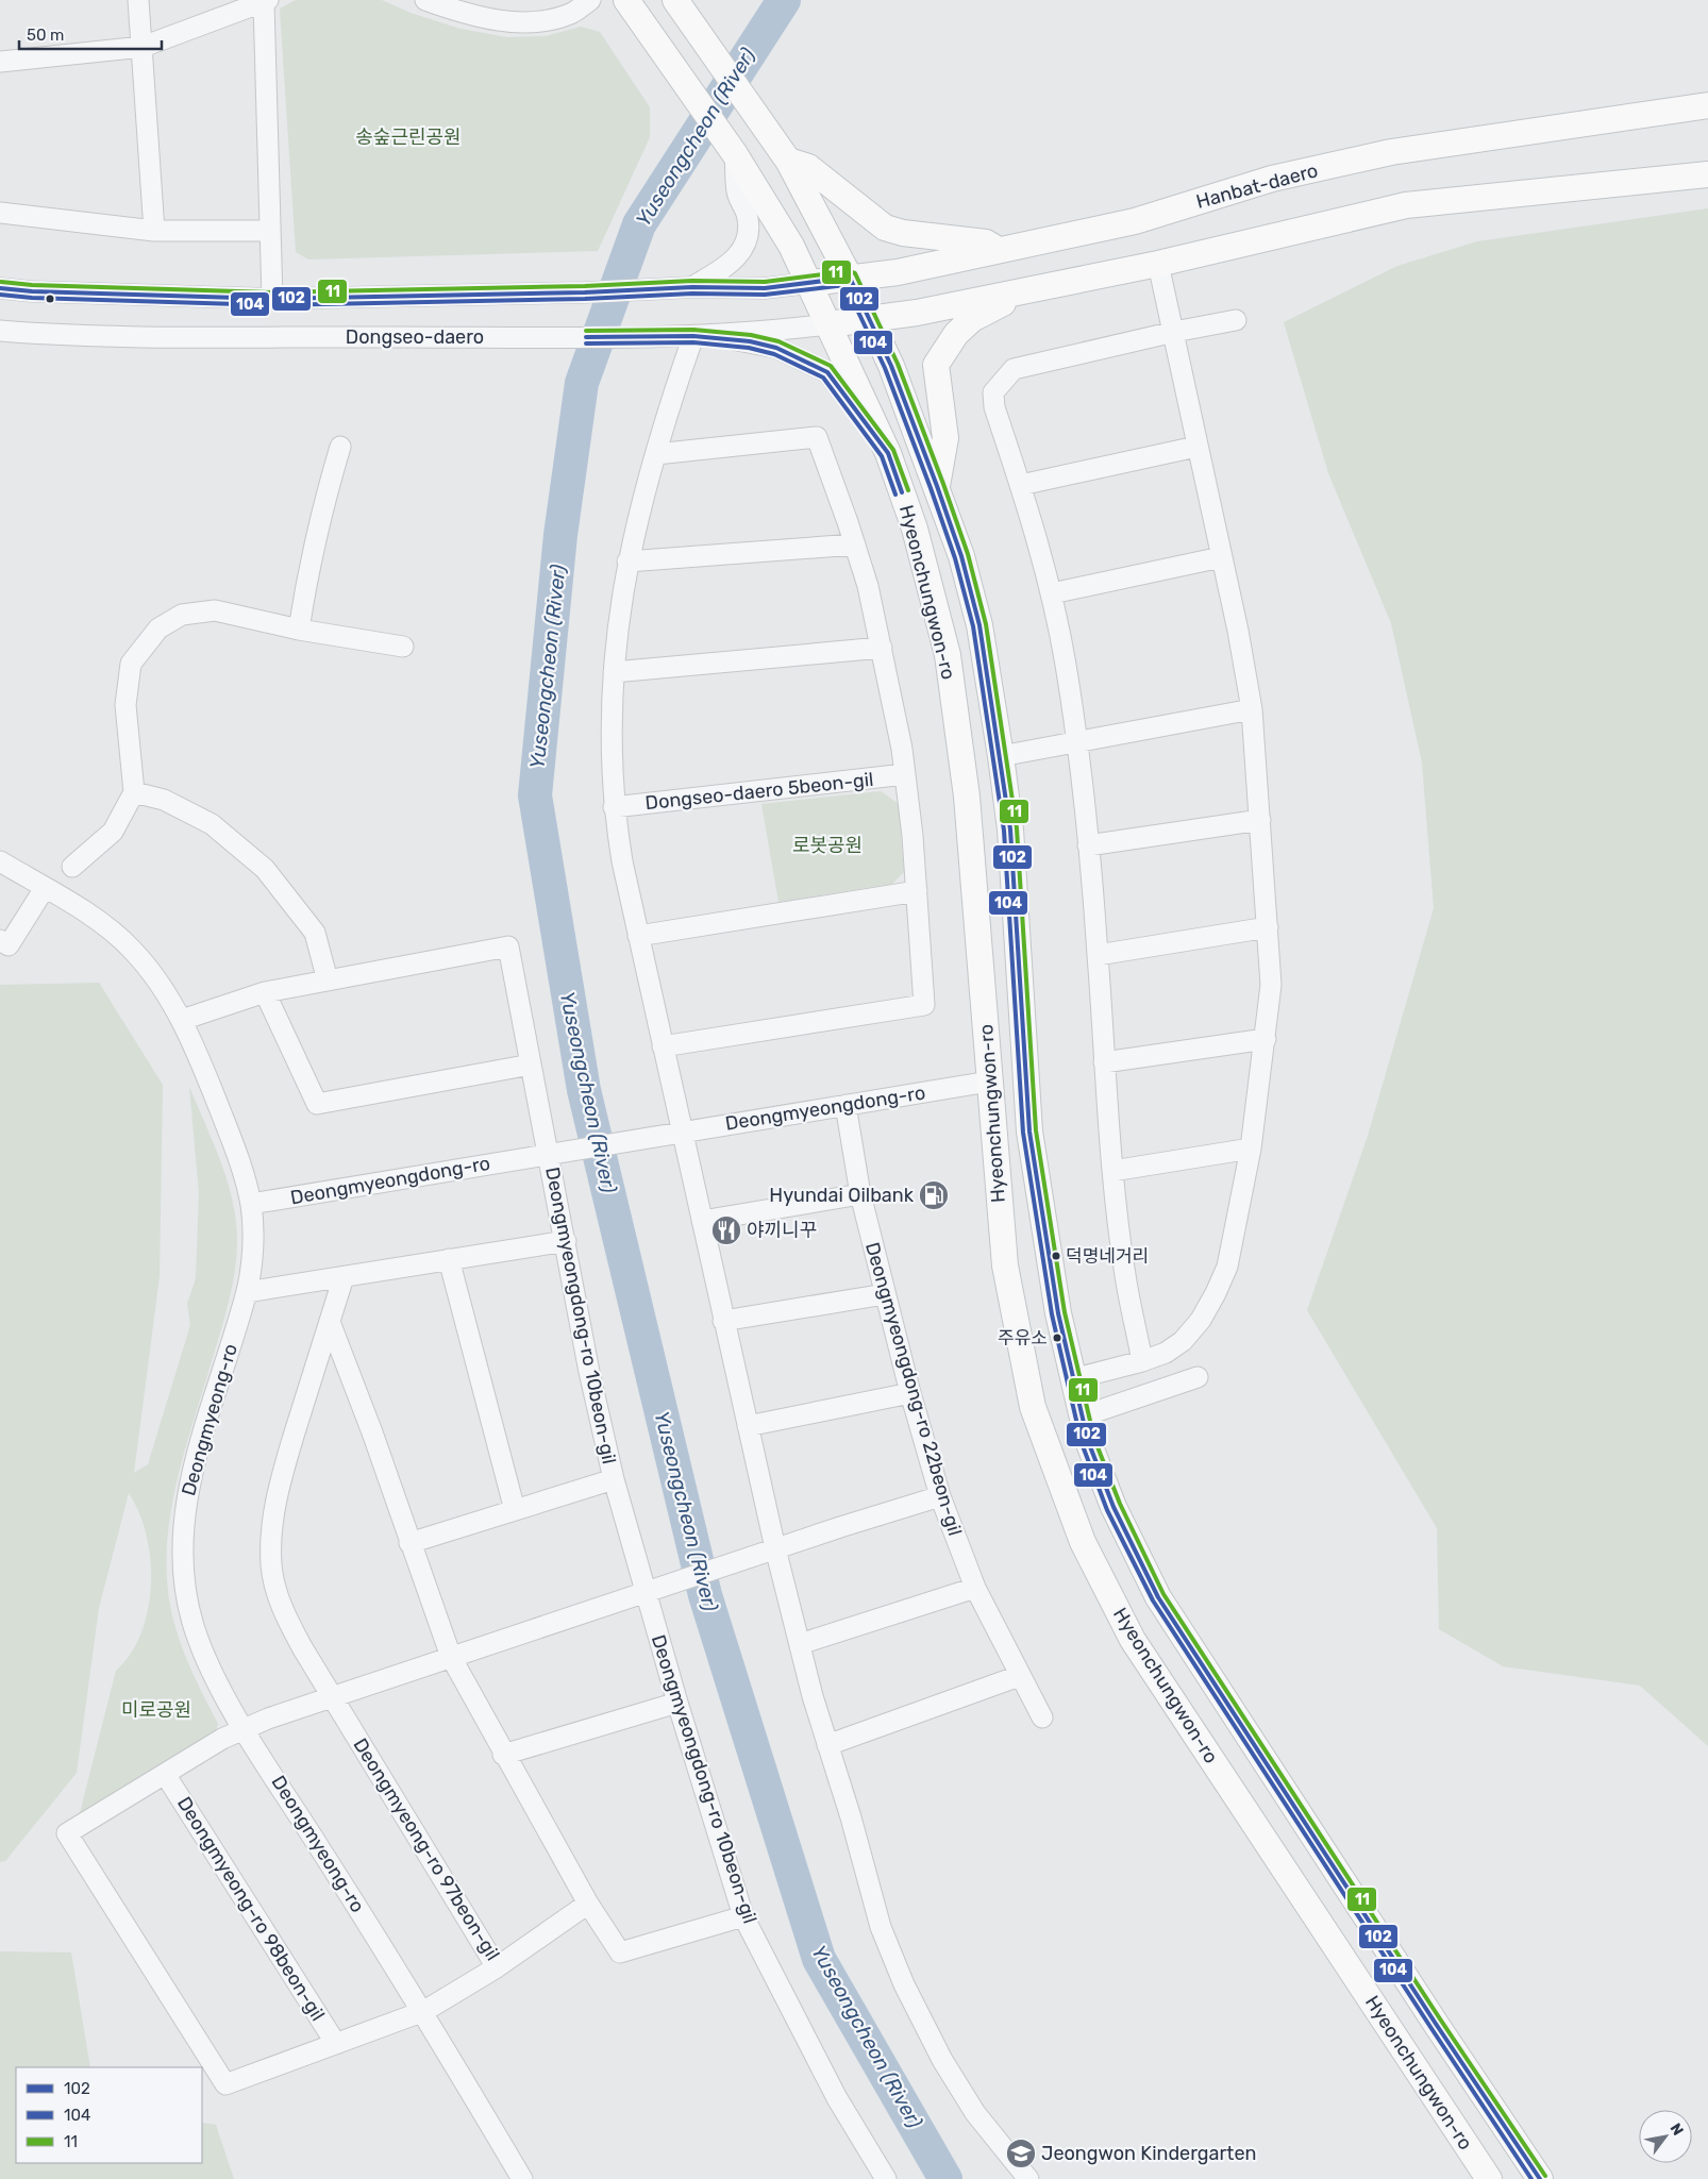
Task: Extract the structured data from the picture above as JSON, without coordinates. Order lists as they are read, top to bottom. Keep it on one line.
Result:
{"streets":{"main road":["Hanbat-daero","Hyeonchungwon-ro"],"street":["Dongseo-daero","Dongseo-daero 5beon-gil","Deongmyeongdong-ro","Deongmyeongdong-ro 10beon-gil","Deongmyeongdong-ro 22beon-gil","Deongmyeong-ro","Deongmyeong-ro 97beon-gil","Deongmyeong-ro 98beon-gil"]},"crossings":[["Hanbat-daero","Hyeonchungwon-ro"],["Dongseo-daero","Hyeonchungwon-ro"],["Hyeonchungwon-ro","Deongmyeongdong-ro"],["Deongmyeongdong-ro","Deongmyeongdong-ro 10beon-gil"],["Deongmyeongdong-ro","Deongmyeongdong-ro 22beon-gil"],["Deongmyeongdong-ro","Deongmyeong-ro"],["Deongmyeong-ro","Deongmyeong-ro 98beon-gil"],["Deongmyeong-ro 97beon-gil","Deongmyeong-ro 98beon-gil"]],"water":["Yuseongcheon (River)"],"parks":["송숲근린공원","로봇공원","미로공원"],"places":{"fuel station":["Hyundai Oilbank"],"restaurant":["야끼니꾸"],"other":["덕명네거리","주유소"],"school or university":["Jeongwon Kindergarten"]},"lines":["transit line 11","transit line 102","transit line 104"],"legend":["102","104","11"],"scale_bar":"50 m","north":"top right"}
